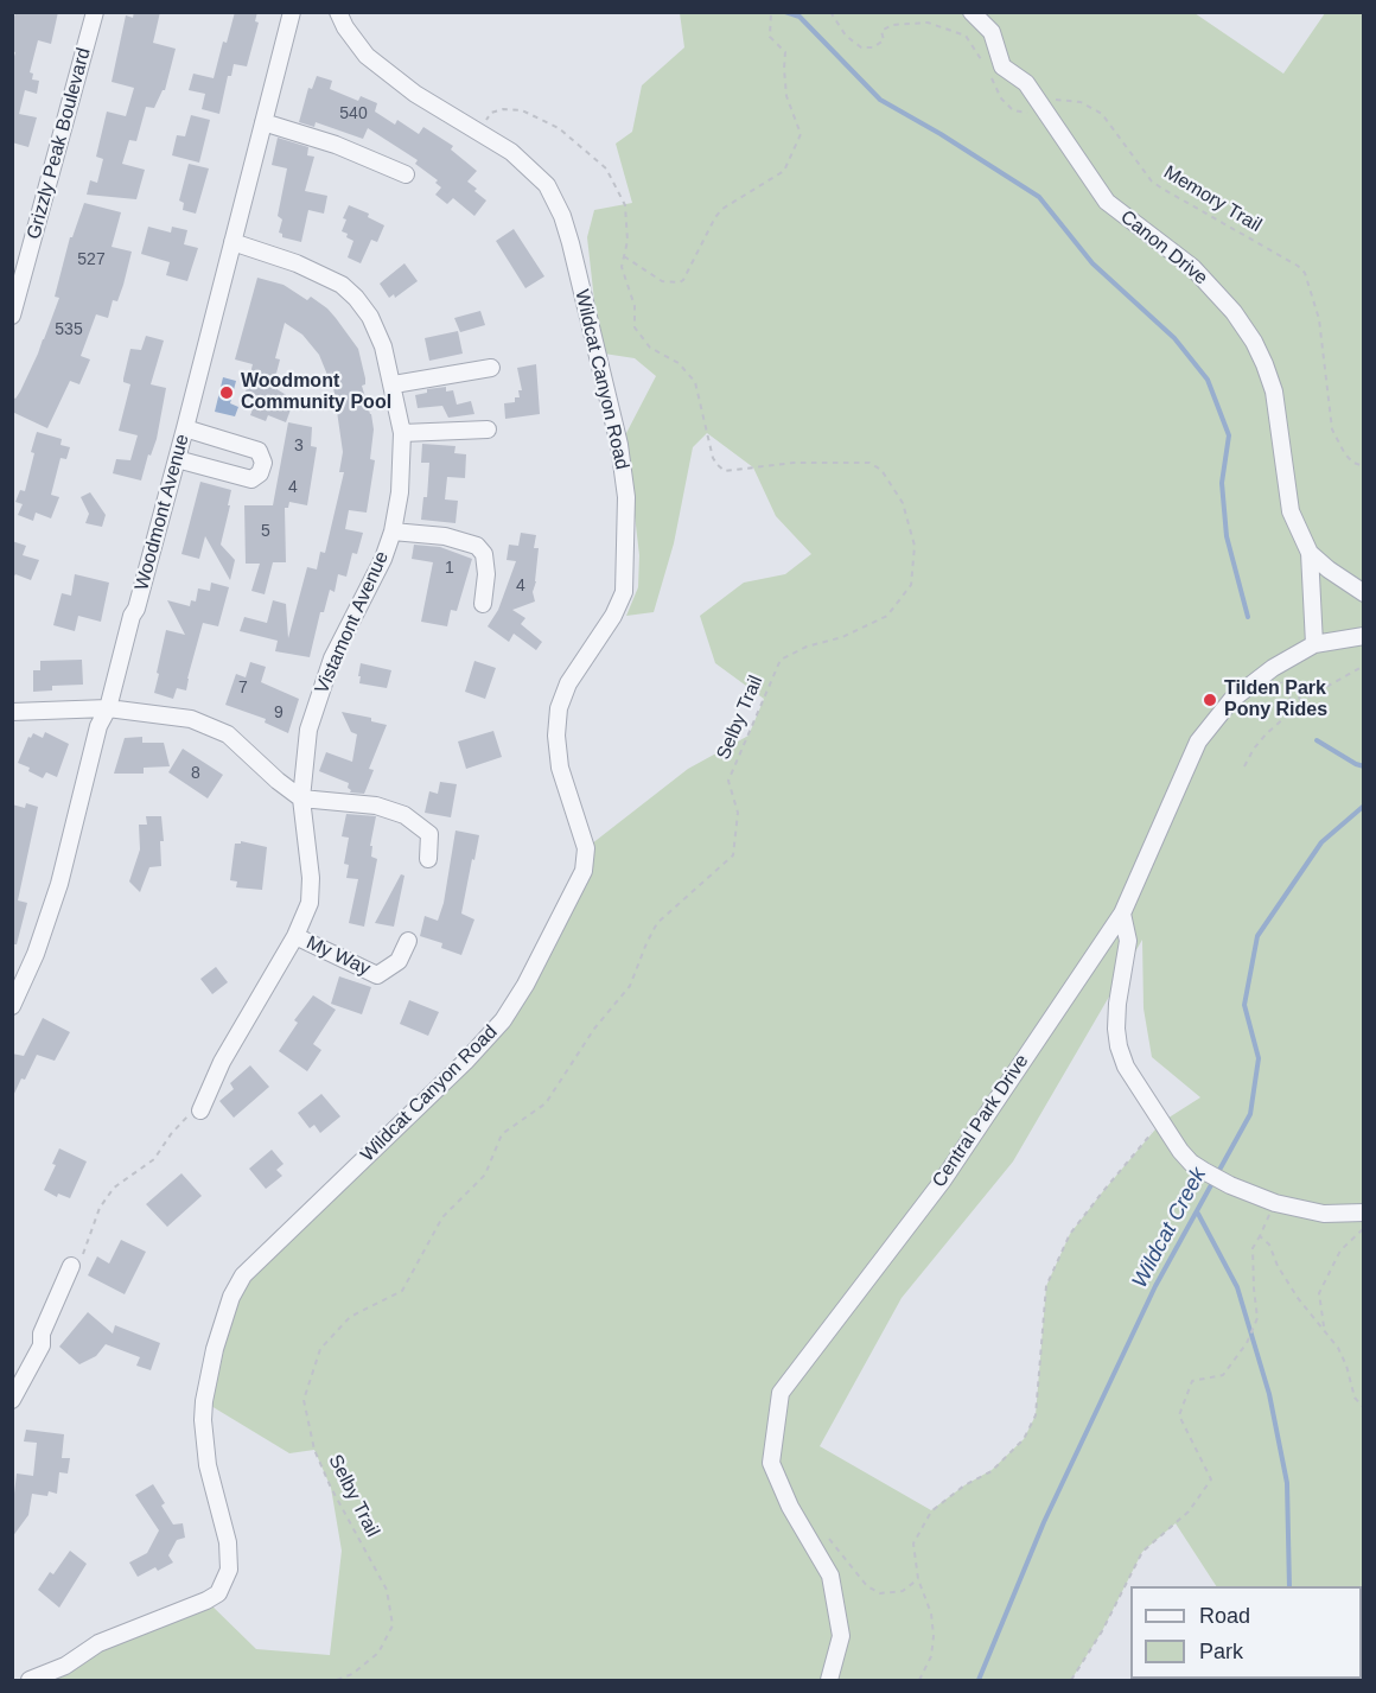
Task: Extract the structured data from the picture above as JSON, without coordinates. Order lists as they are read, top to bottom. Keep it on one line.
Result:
{"streets":{"street":["Grizzly Peak Boulevard","Canon Drive","Wildcat Canyon Road","Woodmont Avenue","Vistamont Avenue","My Way","Central Park Drive"],"path":["Memory Trail","Selby Trail"]},"crossings":[["Memory Trail","Canon Drive"],["Canon Drive","Central Park Drive"],["Wildcat Canyon Road","Selby Trail"],["Woodmont Avenue","Vistamont Avenue"],["Vistamont Avenue","My Way"]],"water":["Wildcat Creek"],"places":["Woodmont Community Pool","Tilden Park Pony Rides"],"house_numbers":["540","527","535","3","4","5","1","4","7","9","8"],"legend":["Road","Park"]}
